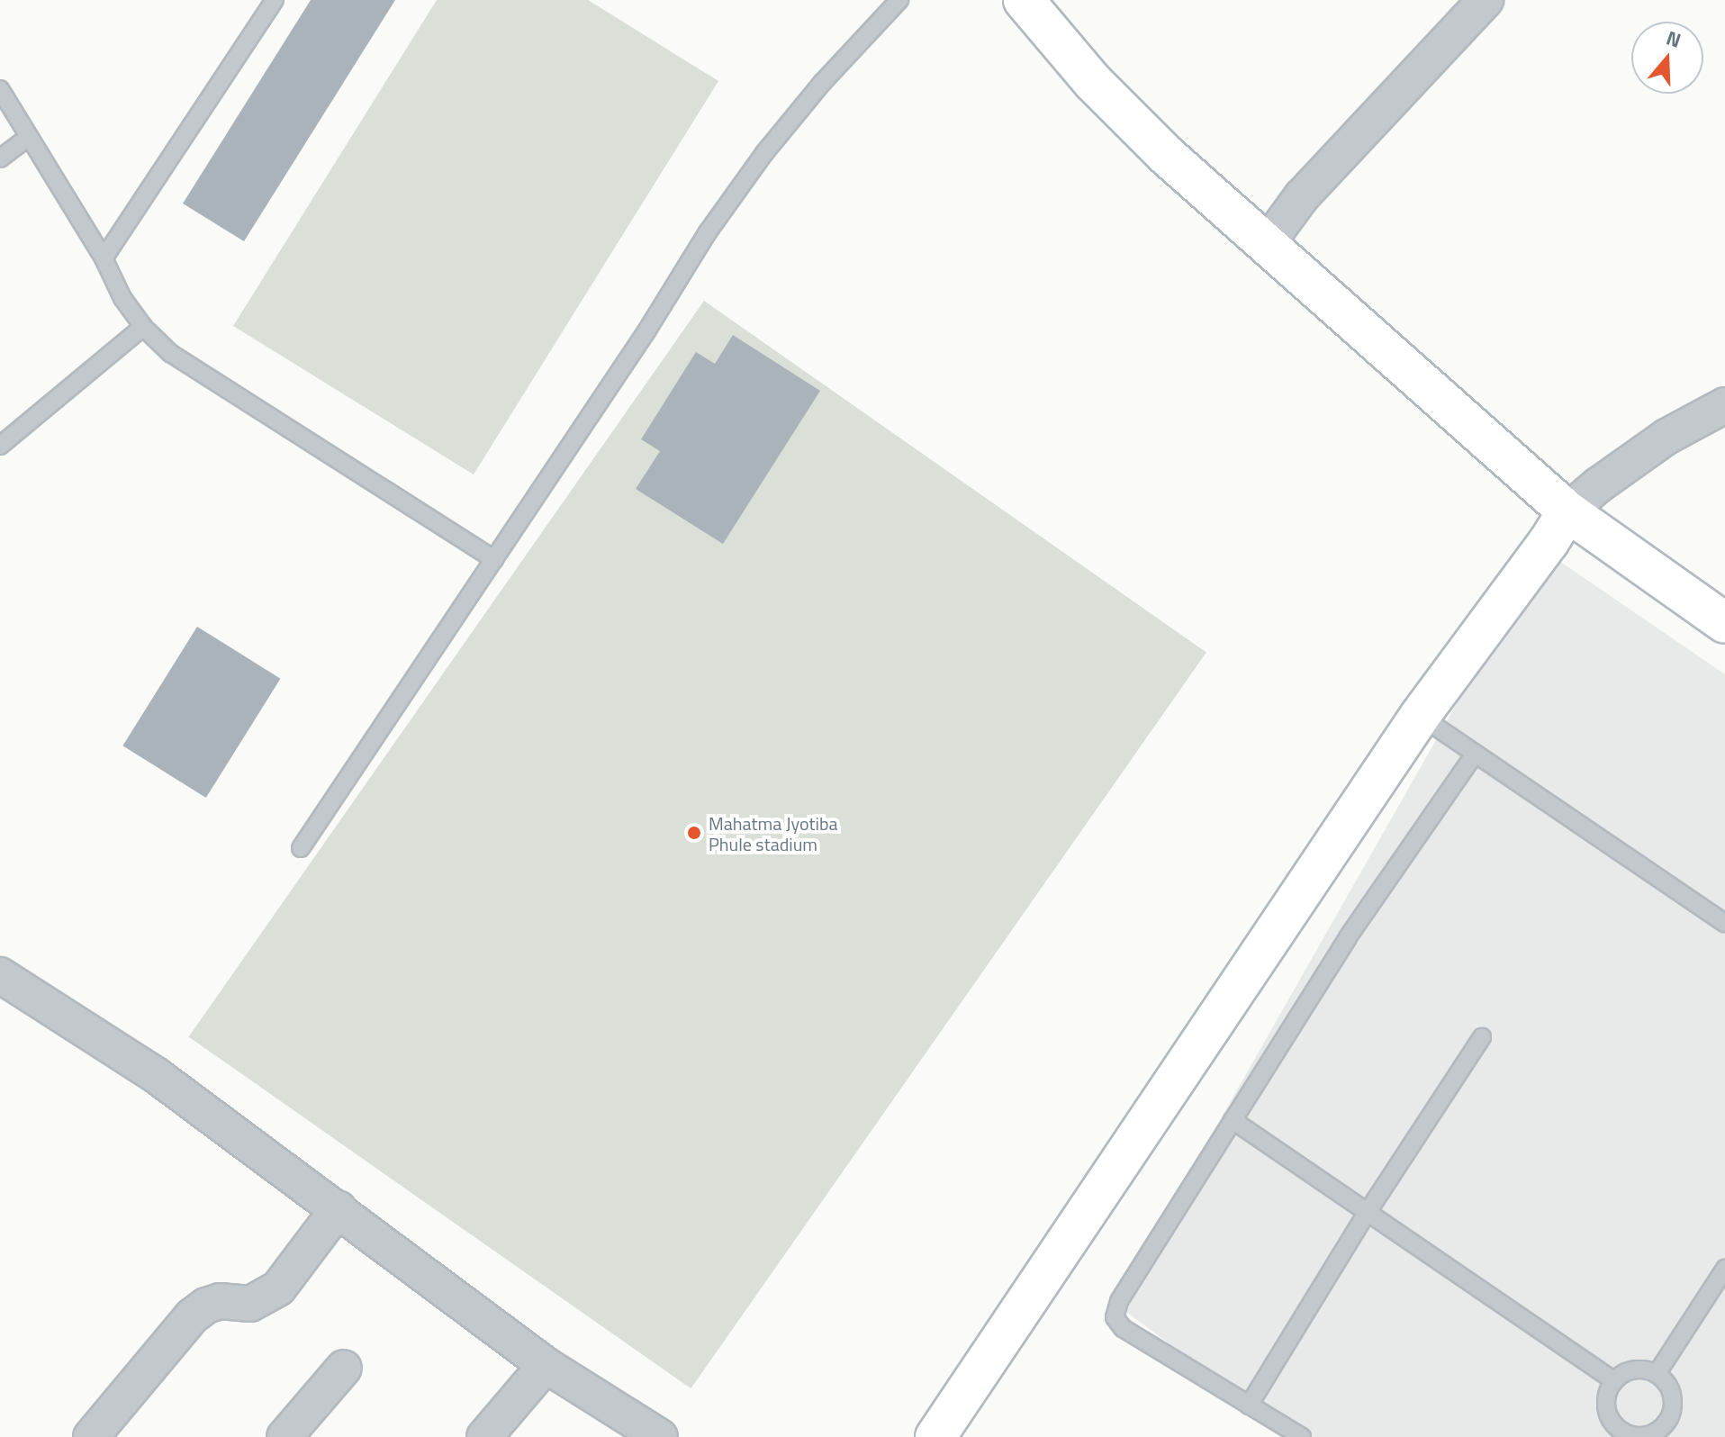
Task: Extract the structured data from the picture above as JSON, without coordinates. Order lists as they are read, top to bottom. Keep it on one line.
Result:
{"places":["Mahatma Jyotiba Phule stadium"],"north":"top"}
